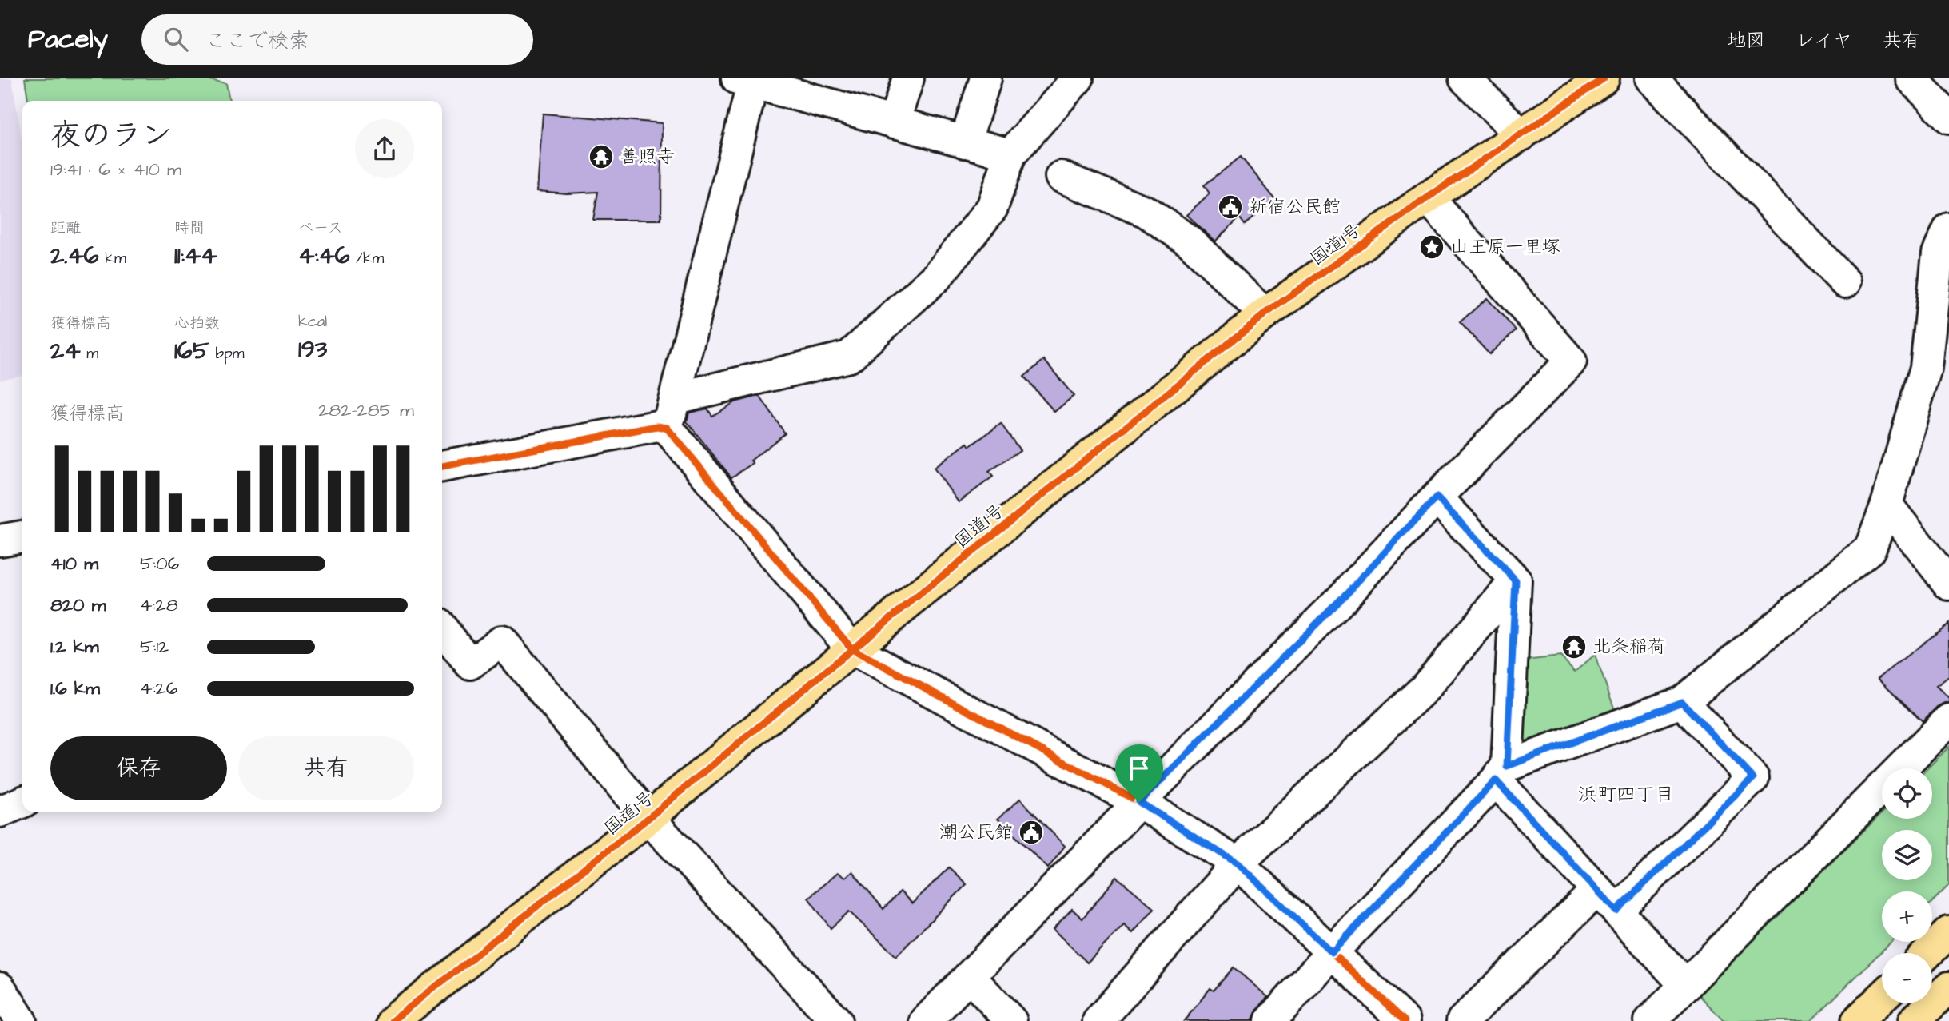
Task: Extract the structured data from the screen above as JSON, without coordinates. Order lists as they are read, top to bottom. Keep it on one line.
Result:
{"streets":{"highway":["国道1号"]},"districts":["浜町四丁目"],"places":{"temple":["善照寺","北条稲荷"],"public building":["新宿公民館","潮公民館"],"place":["山王原一里塚"]},"page":{"header":"Pacely","search":"ここで検索","nav":["地図","レイヤ","共有"],"heading":["夜のラン","19:41 · 6 × 410 m"],"stats":[["距離","2.46 km"],["時間","11:44"],["ペース","4:46 /km"],["獲得標高","24 m"],["心拍数","165 bpm"],["kcal","193"]],"chart":["獲得標高","282–285 m"],"list":[{"name":"410 m","note":"5:06"},{"name":"820 m","note":"4:28"},{"name":"1.2 km","note":"5:12"},{"name":"1.6 km","note":"4:26"}],"buttons":["保存","共有"],"map_buttons":["+","−"]}}
